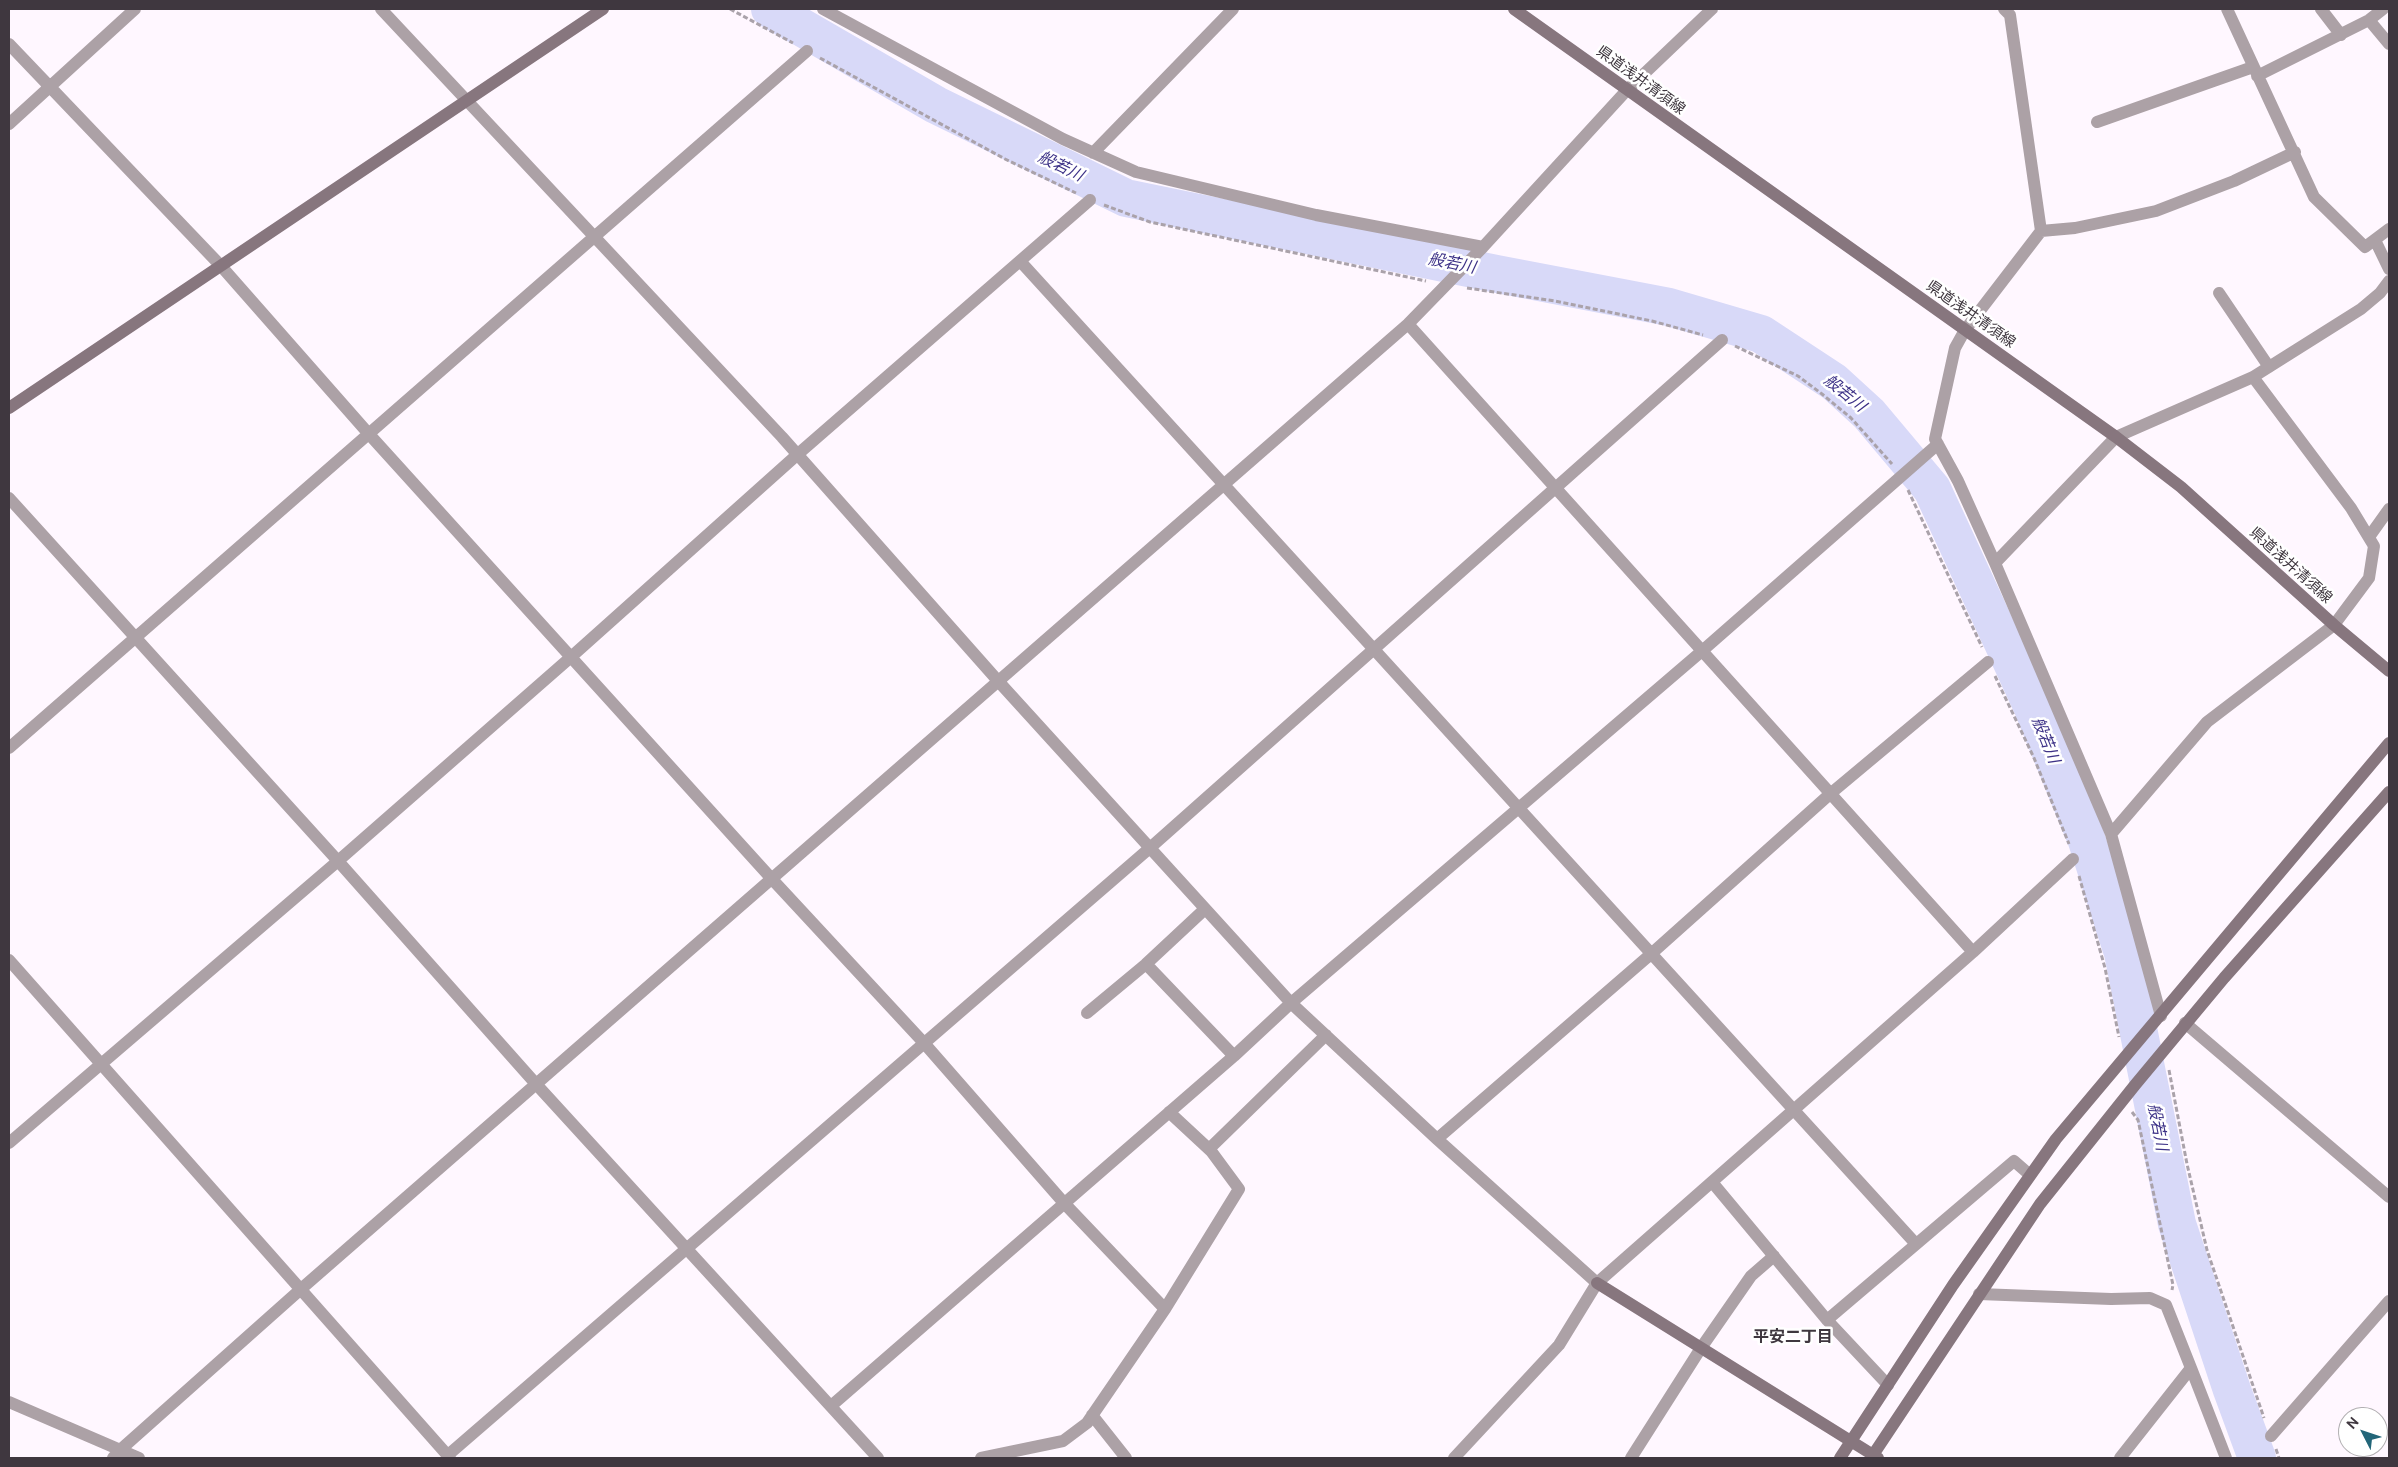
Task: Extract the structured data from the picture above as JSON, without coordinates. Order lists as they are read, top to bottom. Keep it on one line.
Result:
{"streets":{"street":["県道浅井清須線"]},"districts":["平安二丁目"],"water":["般若川"],"north":"top left"}
